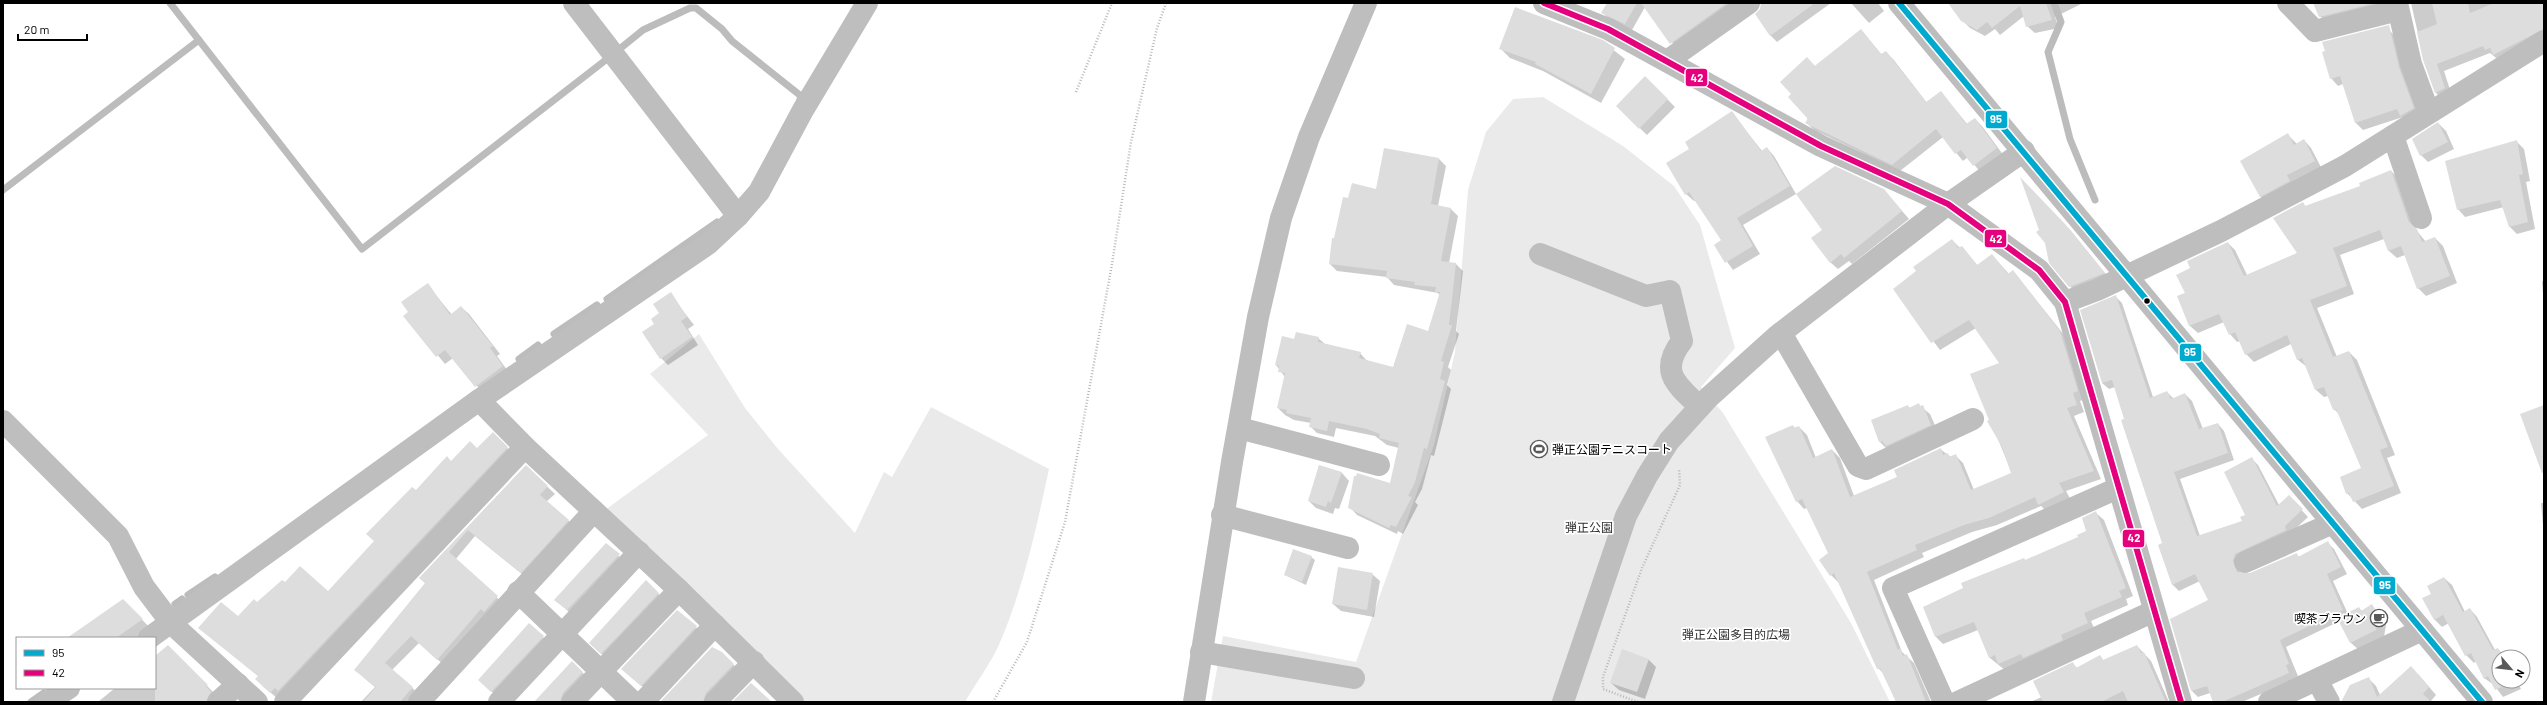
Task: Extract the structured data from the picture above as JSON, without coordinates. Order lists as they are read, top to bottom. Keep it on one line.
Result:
{"parks":["弾正公園","弾正公園多目的広場"],"places":{"sports":["弾正公園テニスコート"],"cafe":["喫茶ブラウン"]},"lines":["transit line 95","transit line 42"],"legend":["95","42"],"scale_bar":"20 m","north":"bottom right"}
